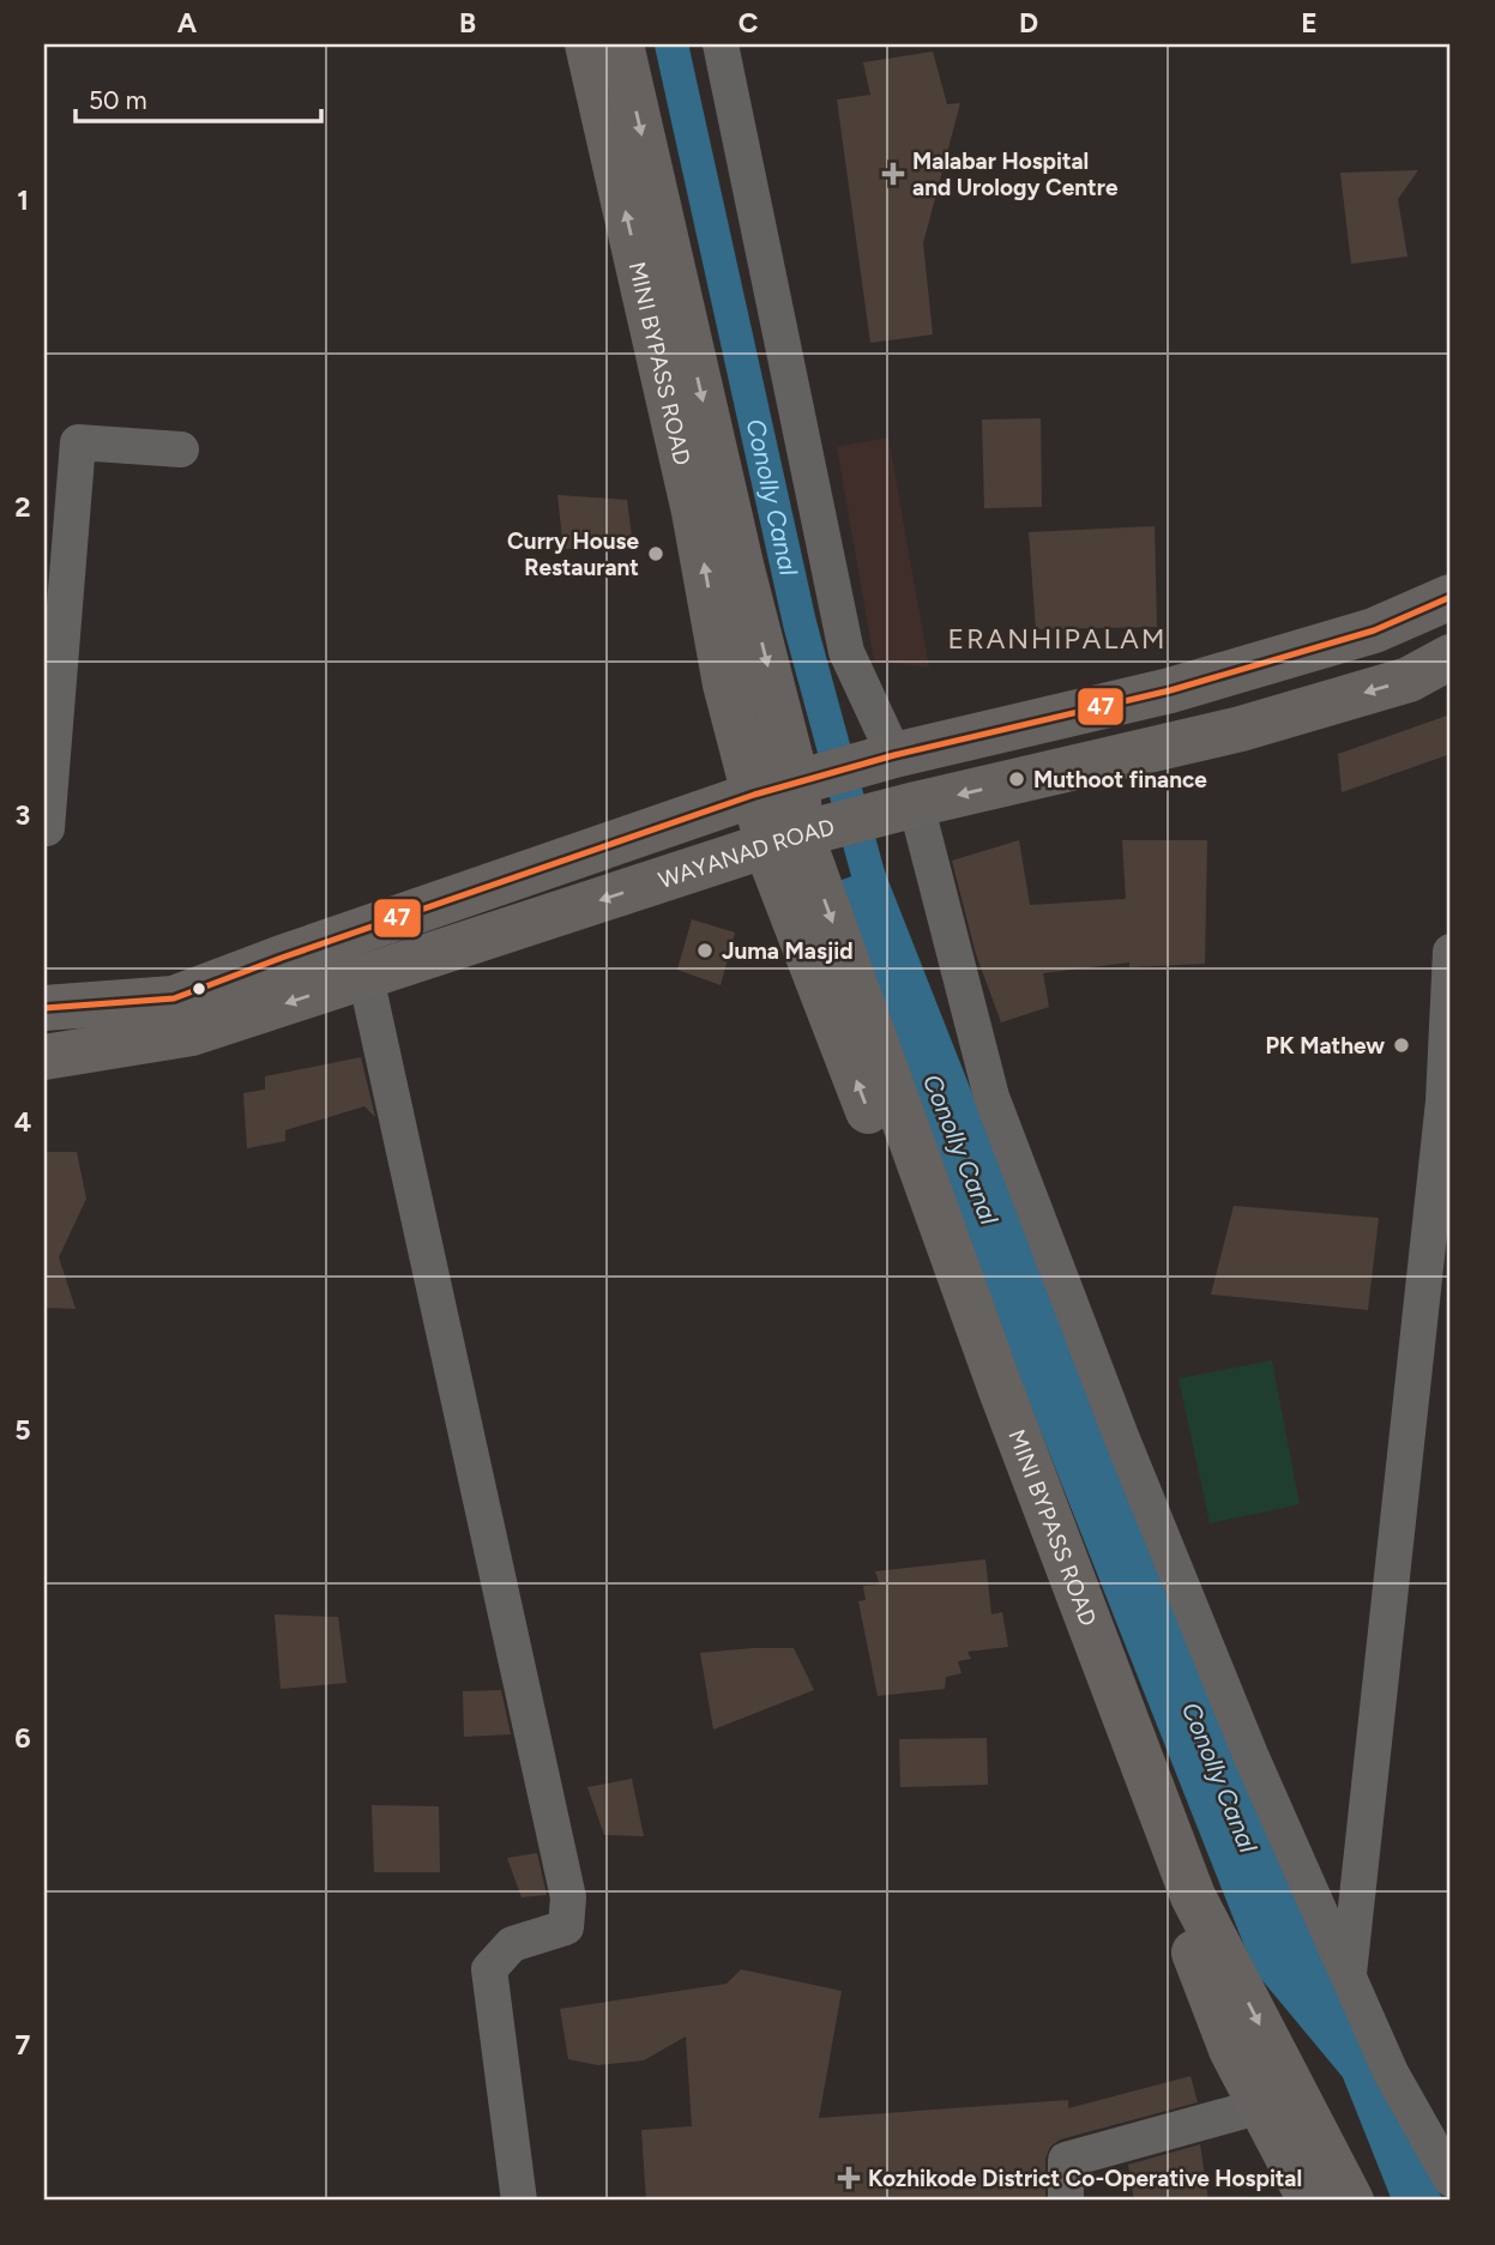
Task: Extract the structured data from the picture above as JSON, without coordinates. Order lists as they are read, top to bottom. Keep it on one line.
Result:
{"streets":{"main road":["MINI BYPASS ROAD","WAYANAD ROAD"]},"crossings":[["MINI BYPASS ROAD","WAYANAD ROAD"]],"districts":["ERANHIPALAM"],"water":["Conolly Canal"],"places":{"health":["Malabar Hospital and Urology Centre","Kozhikode District Co-Operative Hospital"],"other":["Curry House Restaurant","Muthoot finance","Juma Masjid","PK Mathew"]},"lines":["transit line 47"],"scale_bar":"50 m","grid":{"columns":["A","B","C","D","E"],"rows":["1","2","3","4","5","6","7"]}}
